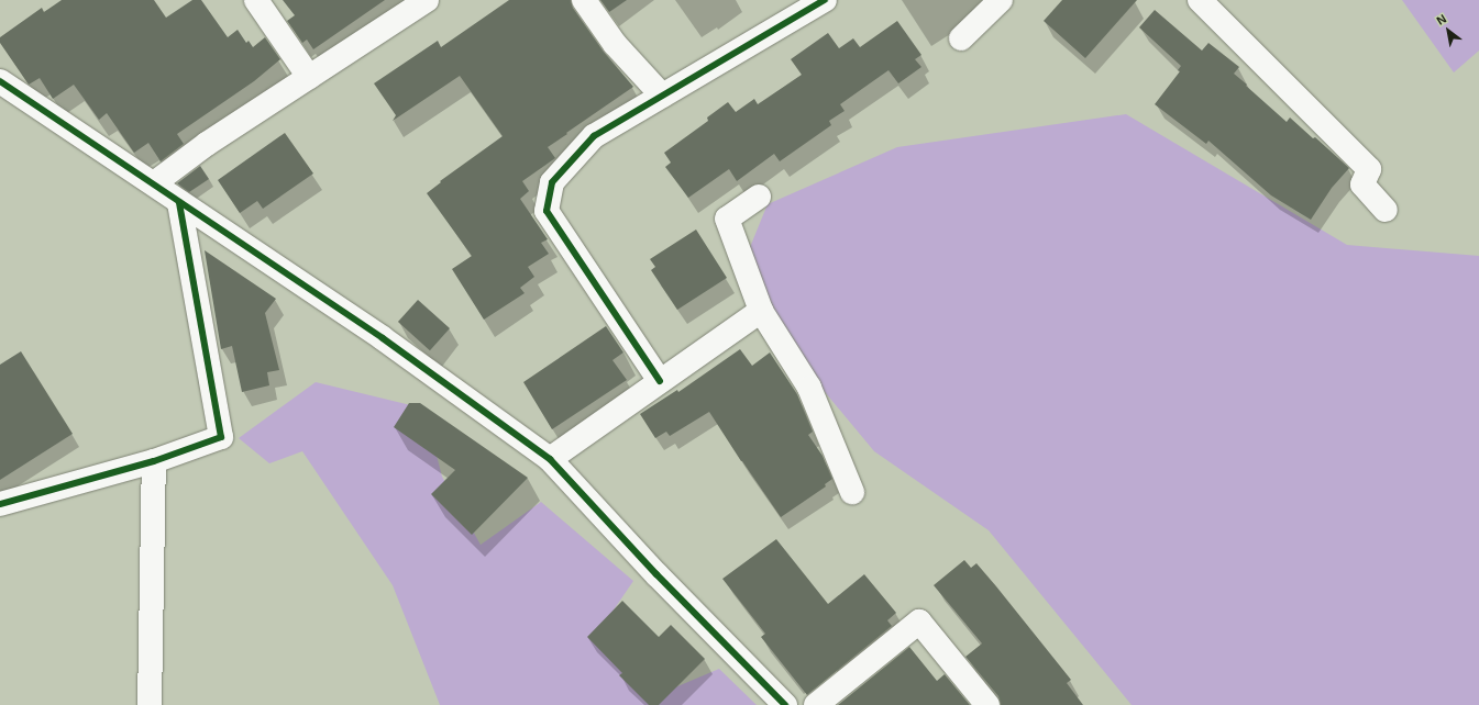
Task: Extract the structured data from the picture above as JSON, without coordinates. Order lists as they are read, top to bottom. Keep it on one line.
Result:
{"north":"top left"}
